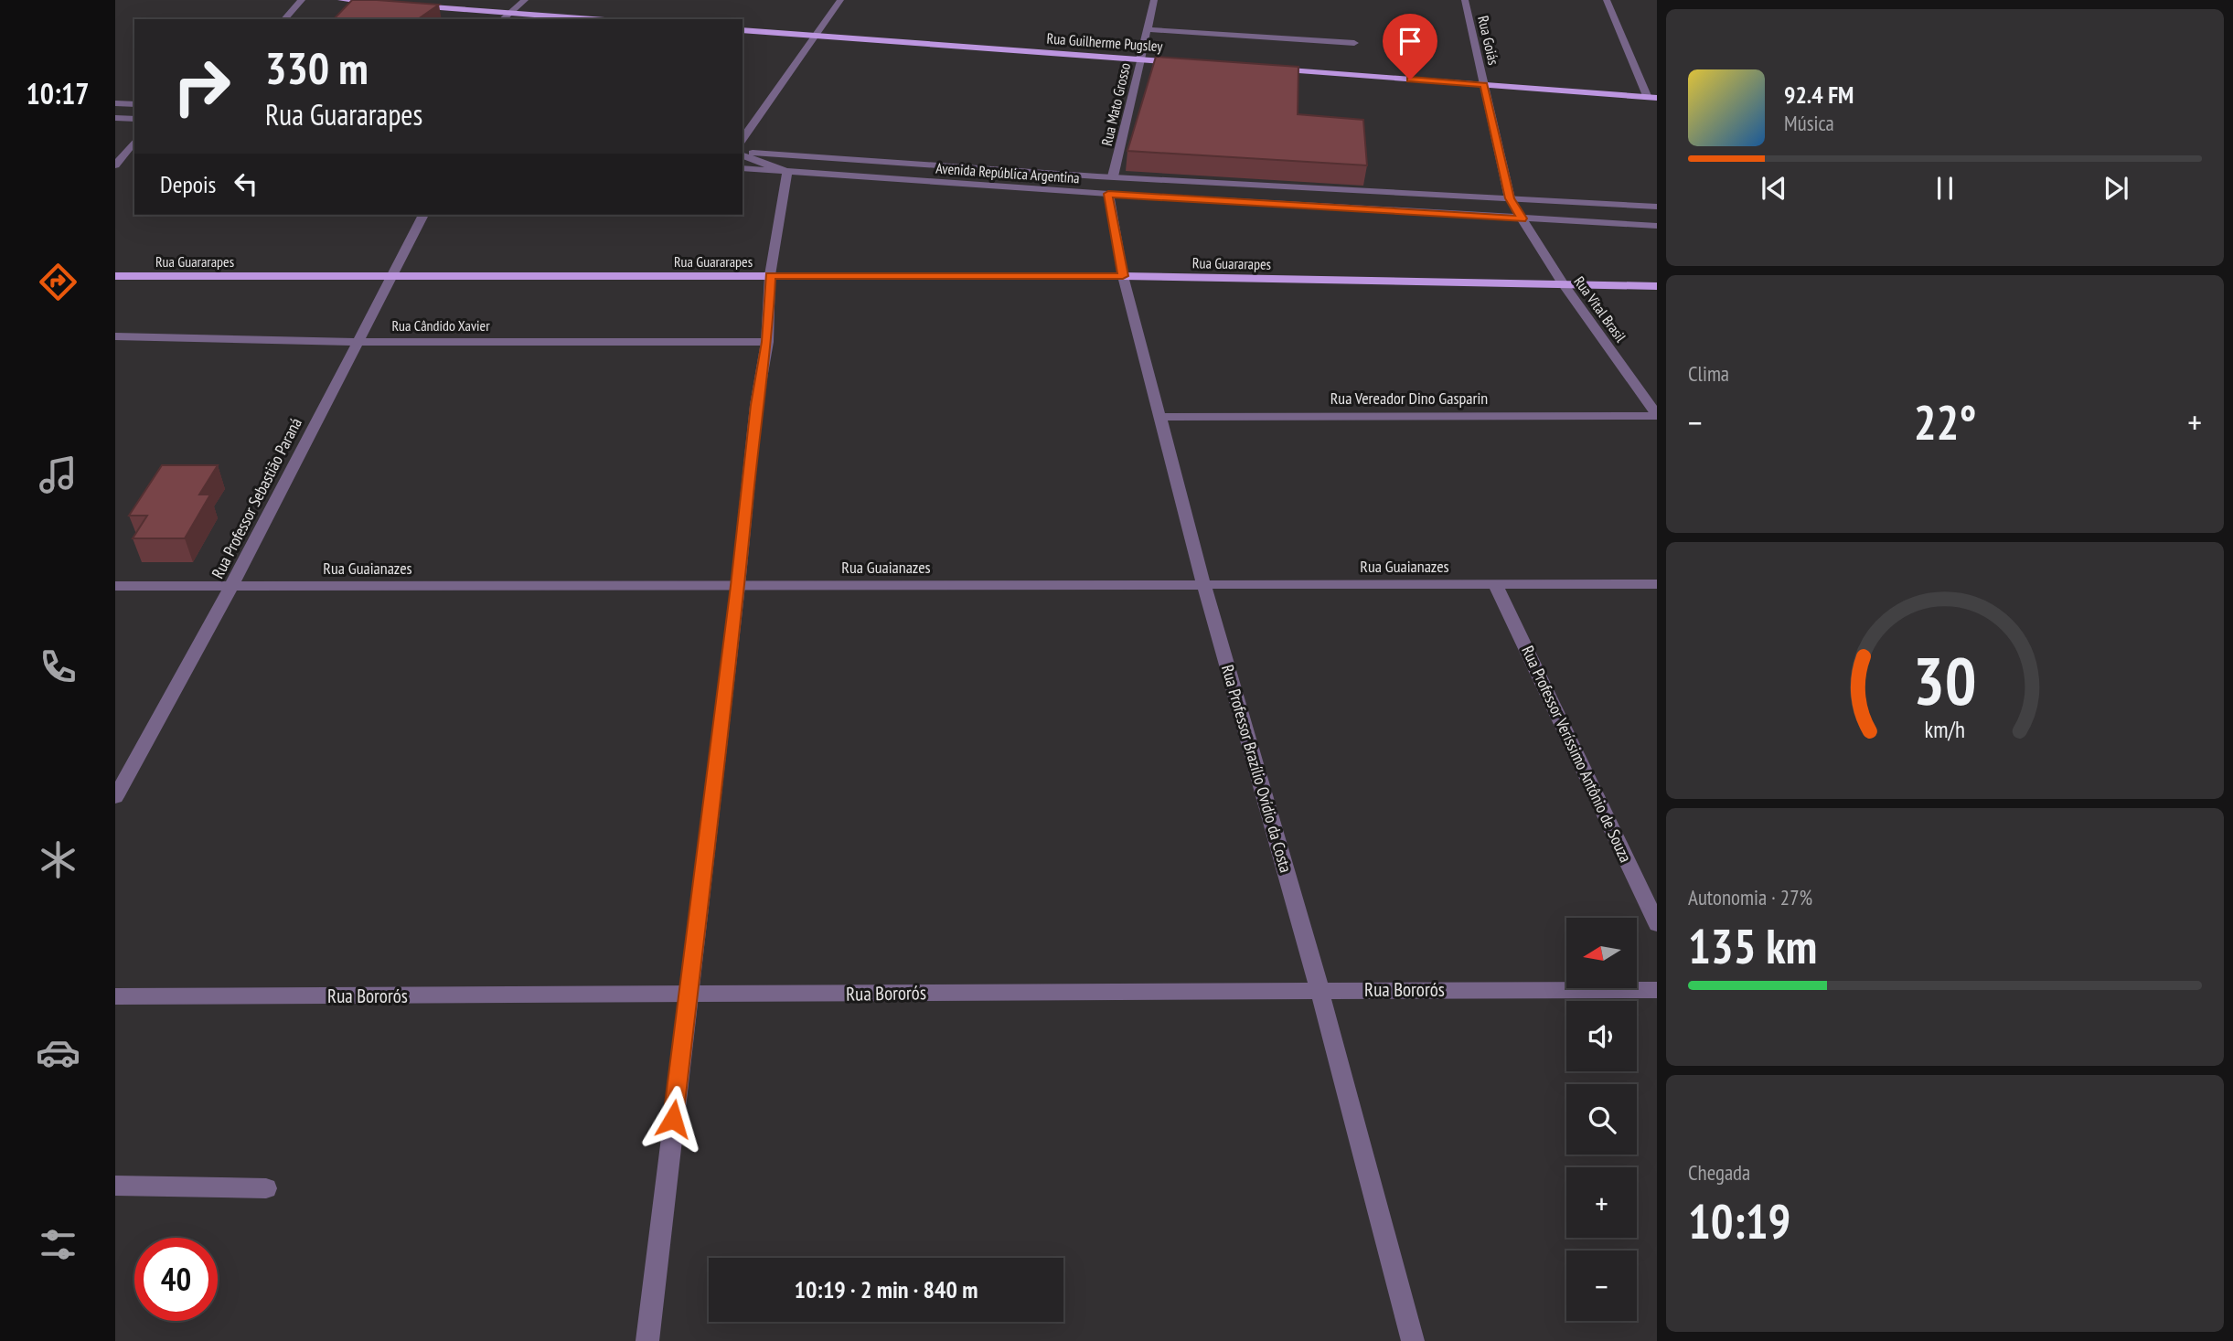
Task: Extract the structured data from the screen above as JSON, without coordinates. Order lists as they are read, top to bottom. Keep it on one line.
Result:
{"streets":{"main road":["Rua Guilherme Pugsley","Rua Guararapes"],"street":["Rua Goiás","Rua Mato Grosso","Avenida República Argentina","Rua Vital Brasil","Rua Cândido Xavier","Rua Vereador Dino Gasparin","Rua Professor Sebastião Paraná","Rua Guaianazes","Rua Professor Veríssimo Antônio de Souza","Rua Professor Brazílio Ovídio da Costa","Rua Bororós"]},"crossings":[["Rua Goiás","Avenida República Argentina"],["Rua Goiás","Rua Vital Brasil"],["Rua Guilherme Pugsley","Rua Mato Grosso"],["Rua Mato Grosso","Avenida República Argentina"],["Avenida República Argentina","Rua Vital Brasil"],["Avenida República Argentina","Rua Professor Brazílio Ovídio da Costa"],["Rua Guararapes","Rua Vital Brasil"],["Rua Guararapes","Rua Professor Sebastião Paraná"],["Rua Guararapes","Rua Professor Brazílio Ovídio da Costa"],["Rua Vital Brasil","Rua Vereador Dino Gasparin"],["Rua Cândido Xavier","Rua Professor Sebastião Paraná"],["Rua Vereador Dino Gasparin","Rua Professor Brazílio Ovídio da Costa"],["Rua Professor Sebastião Paraná","Rua Guaianazes"],["Rua Guaianazes","Rua Professor Veríssimo Antônio de Souza"],["Rua Guaianazes","Rua Professor Brazílio Ovídio da Costa"],["Rua Professor Brazílio Ovídio da Costa","Rua Bororós"]],"north":"left","page":{"tabs":"10:17","turn":["330 m","Rua Guararapes"],"song":["92.4 FM","Música"],"then":"Depois","tile":["Clima",["Autonomia · 27%","135 km"],["Chegada","10:19"]],"heat":["−","22°","+"],"map_buttons":["+","−"],"limit":"40","trip":"10:19 · 2 min · 840 m","gauge":["30","km/h"]}}
